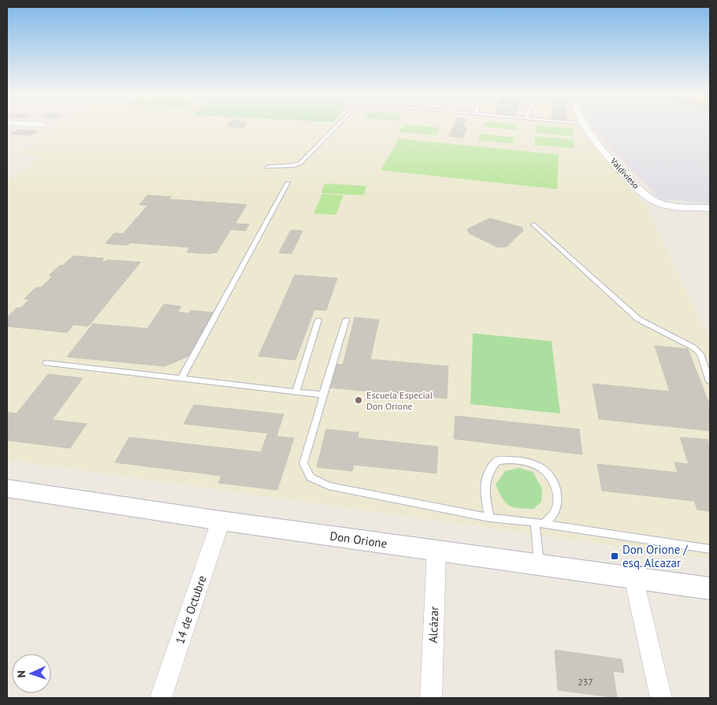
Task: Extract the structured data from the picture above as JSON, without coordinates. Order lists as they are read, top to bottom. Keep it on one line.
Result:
{"streets":{"street":["Valdivieso","Don Orione","14 de Octubre","Alcázar"]},"crossings":[["Don Orione","14 de Octubre"],["Don Orione","Alcázar"]],"places":{"other":["Escuela Especial Don Orione"],"transit":["Don Orione / esq. Alcazar"]},"house_numbers":["237"],"north":"left"}
